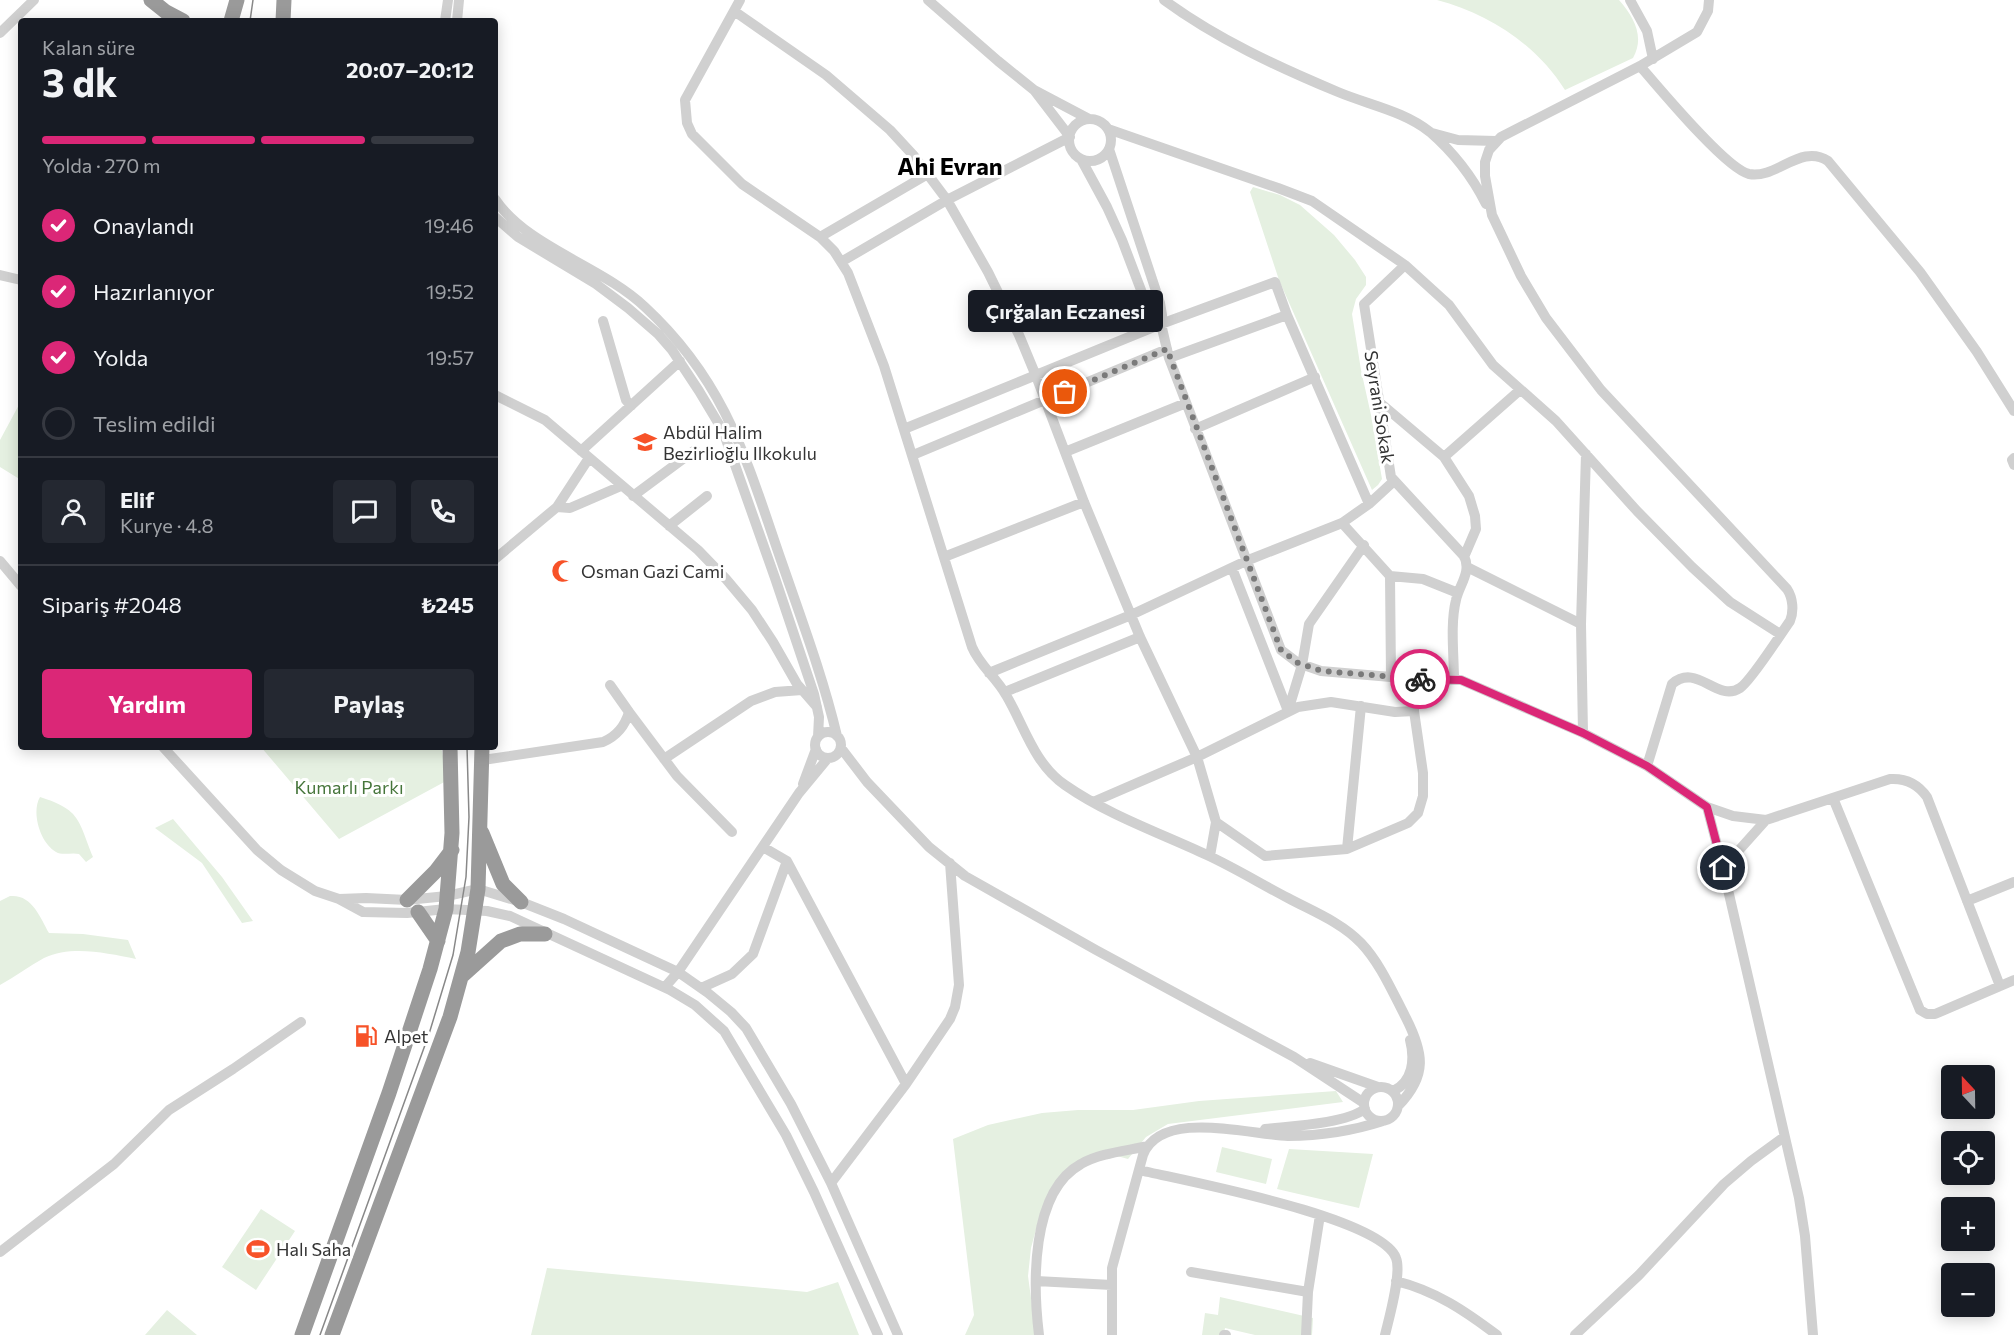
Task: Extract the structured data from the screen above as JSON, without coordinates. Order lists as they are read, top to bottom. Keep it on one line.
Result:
{"streets":{"street":["Seyrani Sokak"]},"districts":["Ahi Evran"],"parks":["Kumarlı Parkı"],"places":{"other":["Çırğalan Eczanesi"],"school or university":["Abdül Halim Bezirlioğlu Ilkokulu"],"mosque":["Osman Gazi Cami"],"fuel station":["Alpet"],"sports":["Halı Saha"]},"north":"top","page":{"heading":["3 dk","Kalan süre","20:07–20:12"],"panel":["Elif","Kurye · 4.8","Sipariş #2048","₺245"],"bar":"Yolda · 270 m","list":[["Onaylandı","19:46"],["Hazırlanıyor","19:52"],["Yolda","19:57"],"Teslim edildi"],"bubble":"Çırğalan Eczanesi","buttons":["Yardım","Paylaş"],"map_buttons":["+","−"]}}
